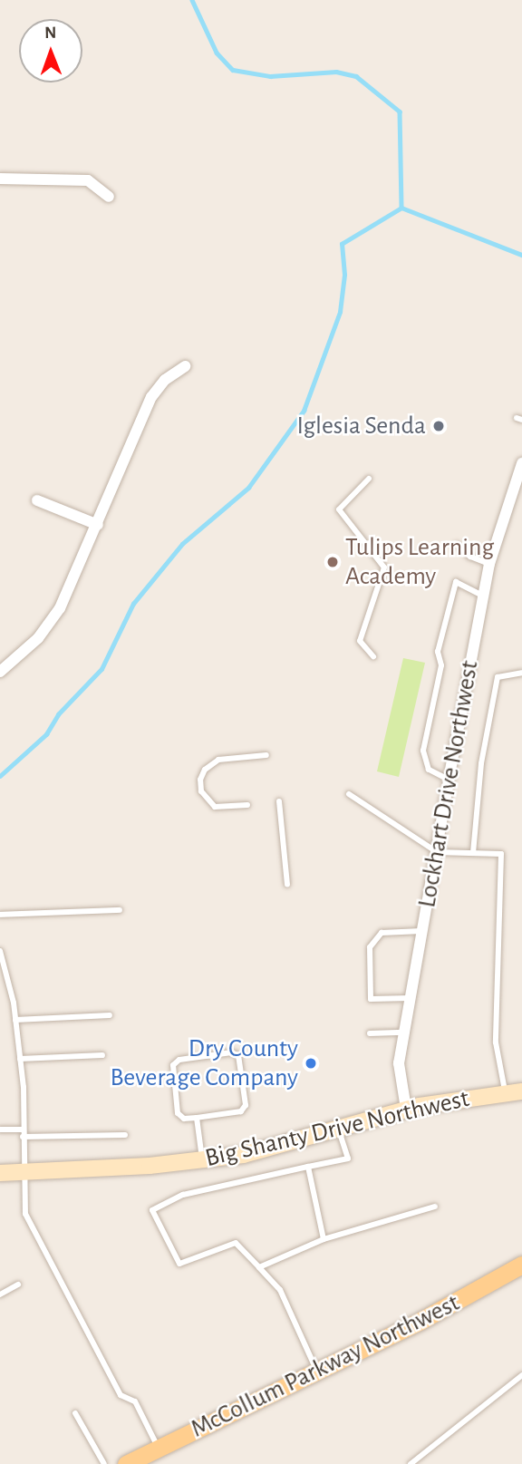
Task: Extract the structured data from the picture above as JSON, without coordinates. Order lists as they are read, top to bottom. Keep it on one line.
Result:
{"streets":{"main road":["McCollum Parkway Northwest"],"street":["Lockhart Drive Northwest","Big Shanty Drive Northwest"]},"crossings":[["Lockhart Drive Northwest","Big Shanty Drive Northwest"]],"places":["Iglesia Senda","Tulips Learning Academy","Dry County Beverage Company"],"north":"top"}
